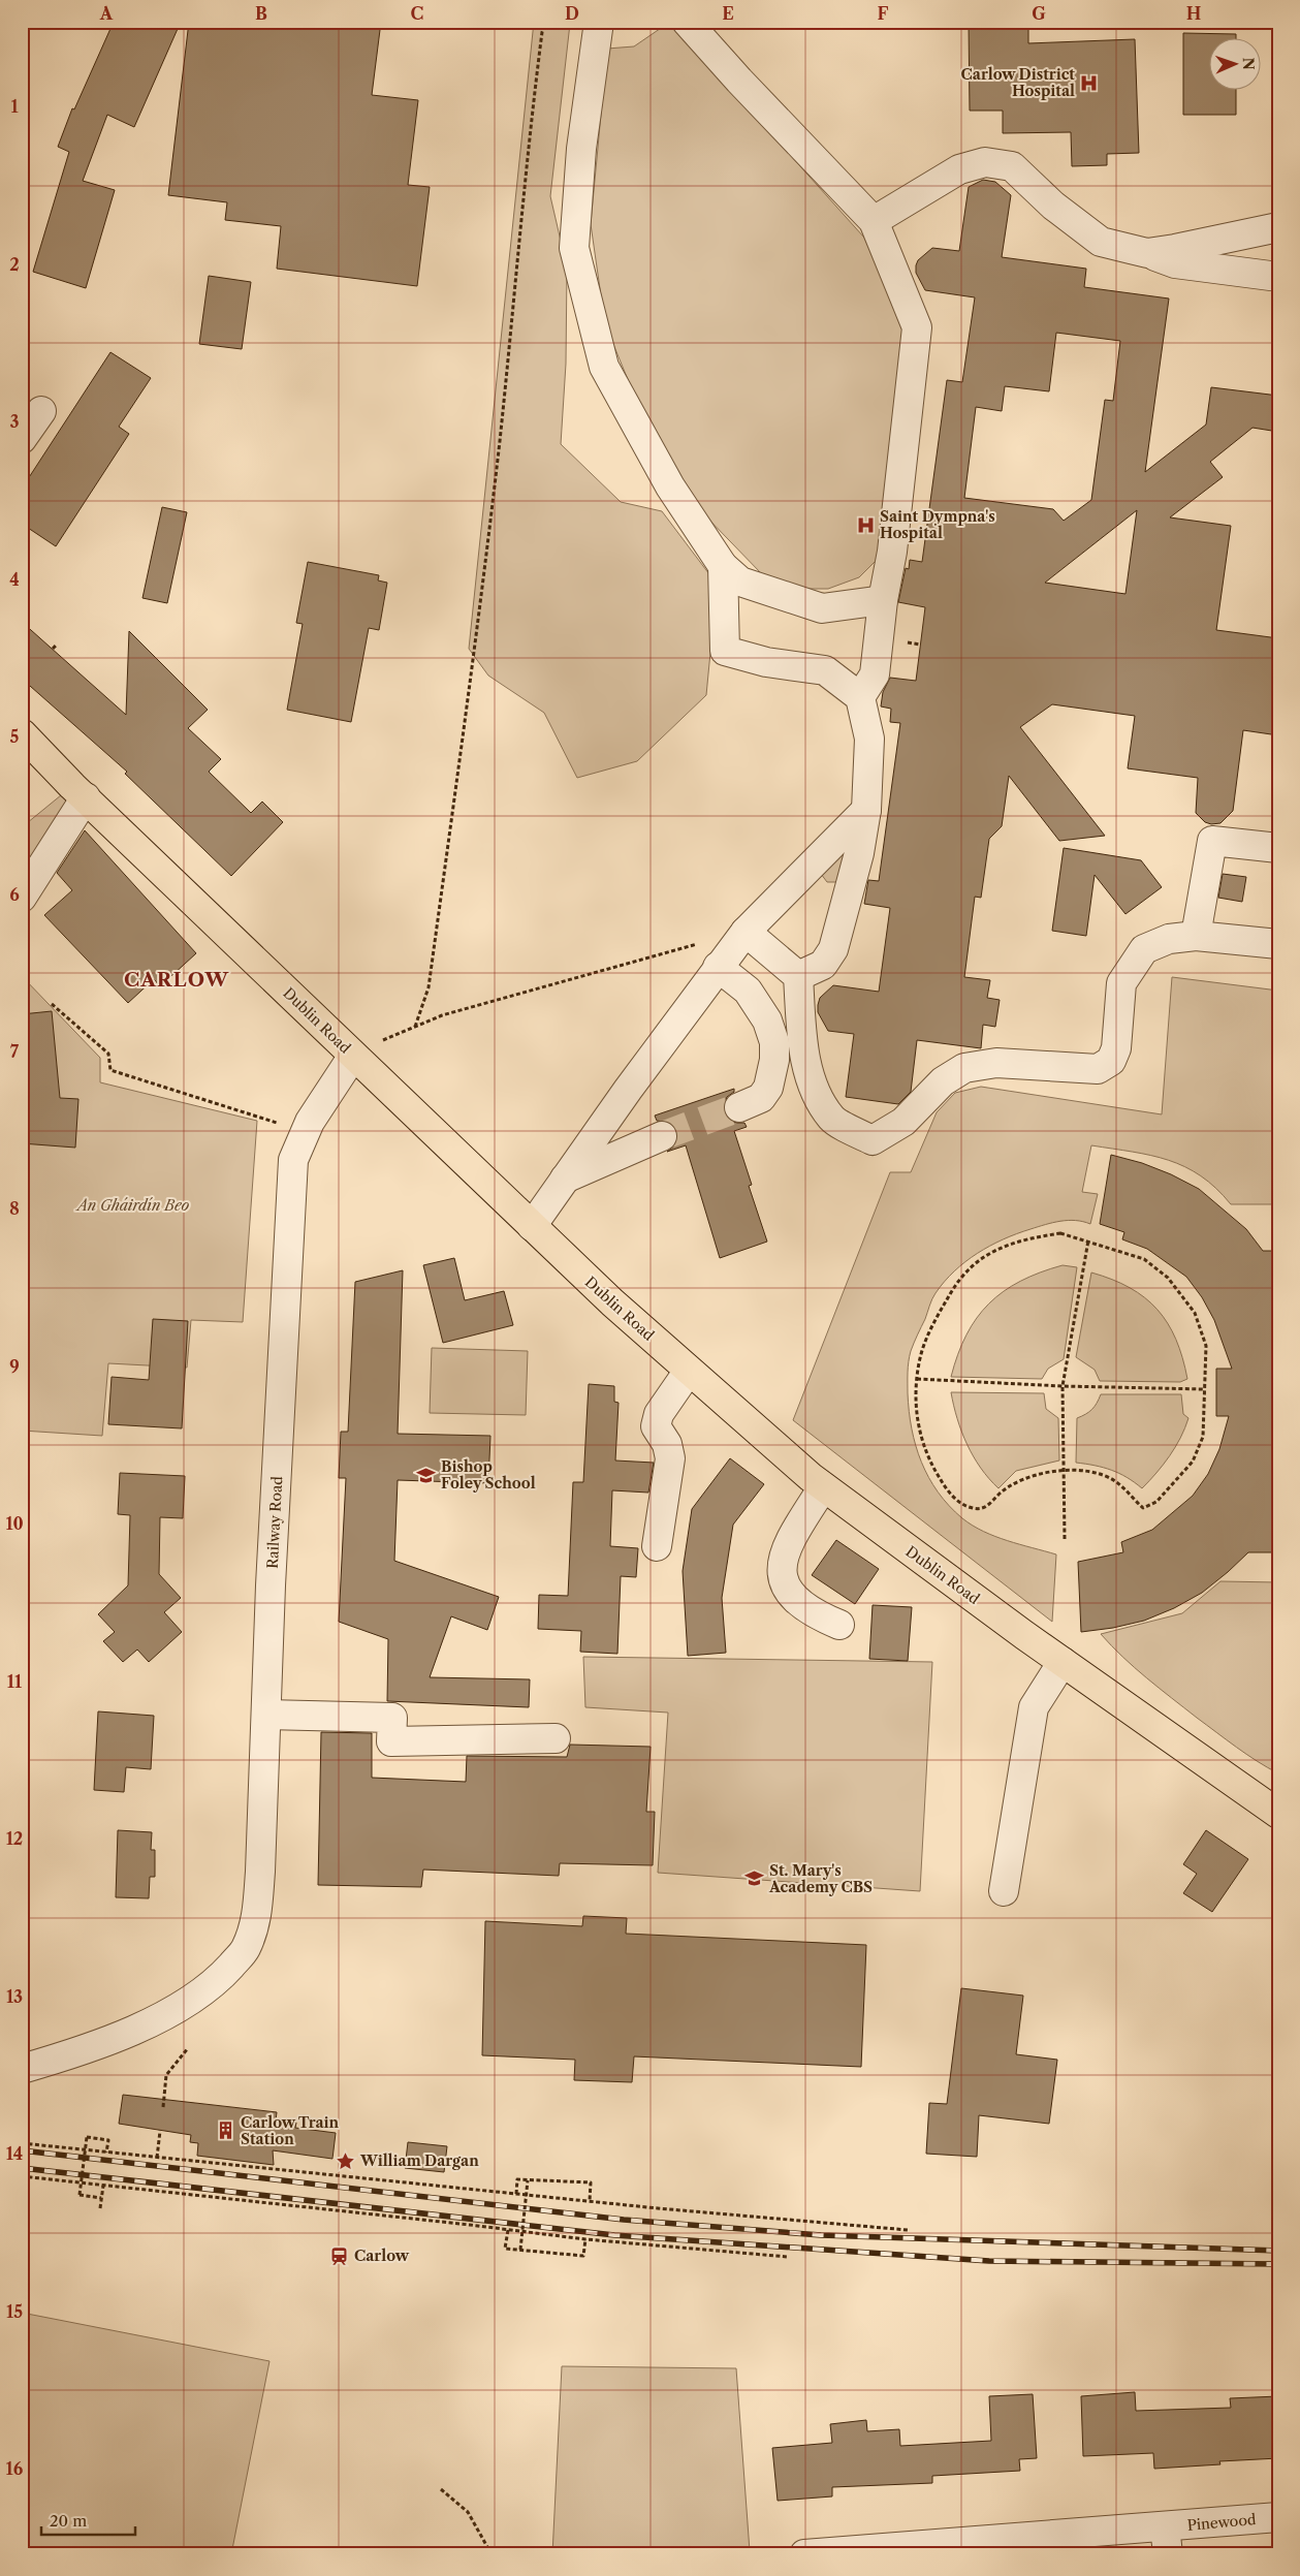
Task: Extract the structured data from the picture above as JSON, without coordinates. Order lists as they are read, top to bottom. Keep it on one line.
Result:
{"streets":{"main road":["Dublin Road"],"street":["Railway Road","Pinewood"]},"crossings":[["Dublin Road","Railway Road"]],"districts":["CARLOW"],"parks":["An Gháirdín Beo"],"places":{"hospital":["Carlow District Hospital","Saint Dympna's Hospital"],"school or university":["Bishop Foley School","St. Mary's Academy CBS"],"building":["Carlow Train Station"],"place":["William Dargan"],"station":["Carlow"]},"scale_bar":"20 m","north":"right","grid":{"columns":["A","B","C","D","E","F","G","H"],"rows":["1","2","3","4","5","6","7","8","9","10","11","12","13","14","15","16"]}}
